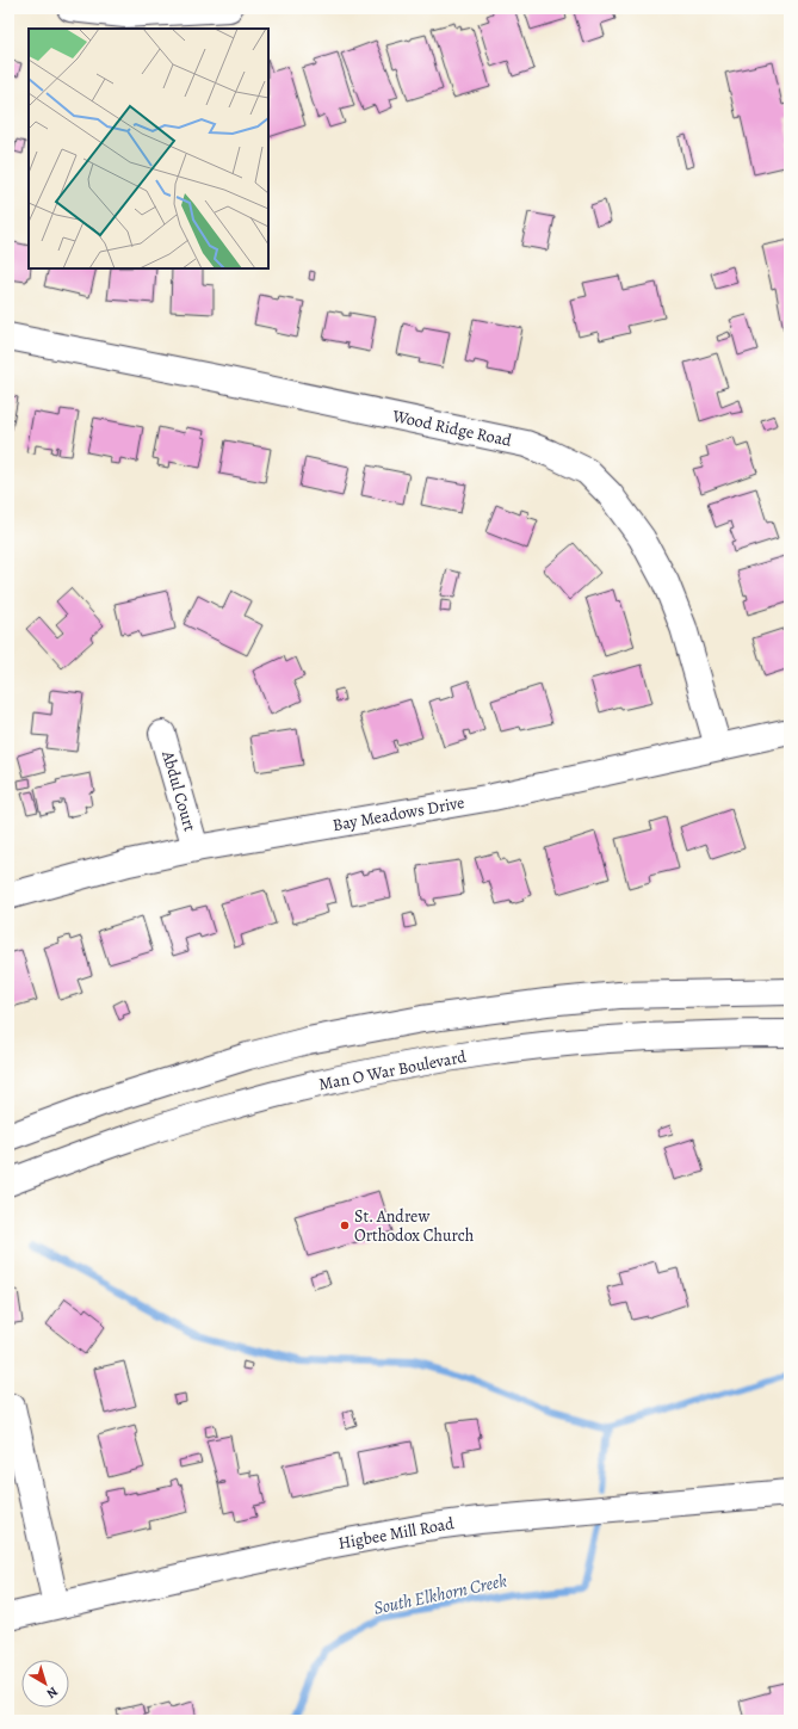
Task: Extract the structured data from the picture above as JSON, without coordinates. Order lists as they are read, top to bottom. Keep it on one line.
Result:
{"streets":{"street":["Wood Ridge Road","Abdul Court","Bay Meadows Drive","Man O War Boulevard","Higbee Mill Road"]},"crossings":[["Wood Ridge Road","Bay Meadows Drive"],["Abdul Court","Bay Meadows Drive"]],"water":["South Elkhorn Creek"],"places":["St. Andrew Orthodox Church"],"north":"bottom right"}
